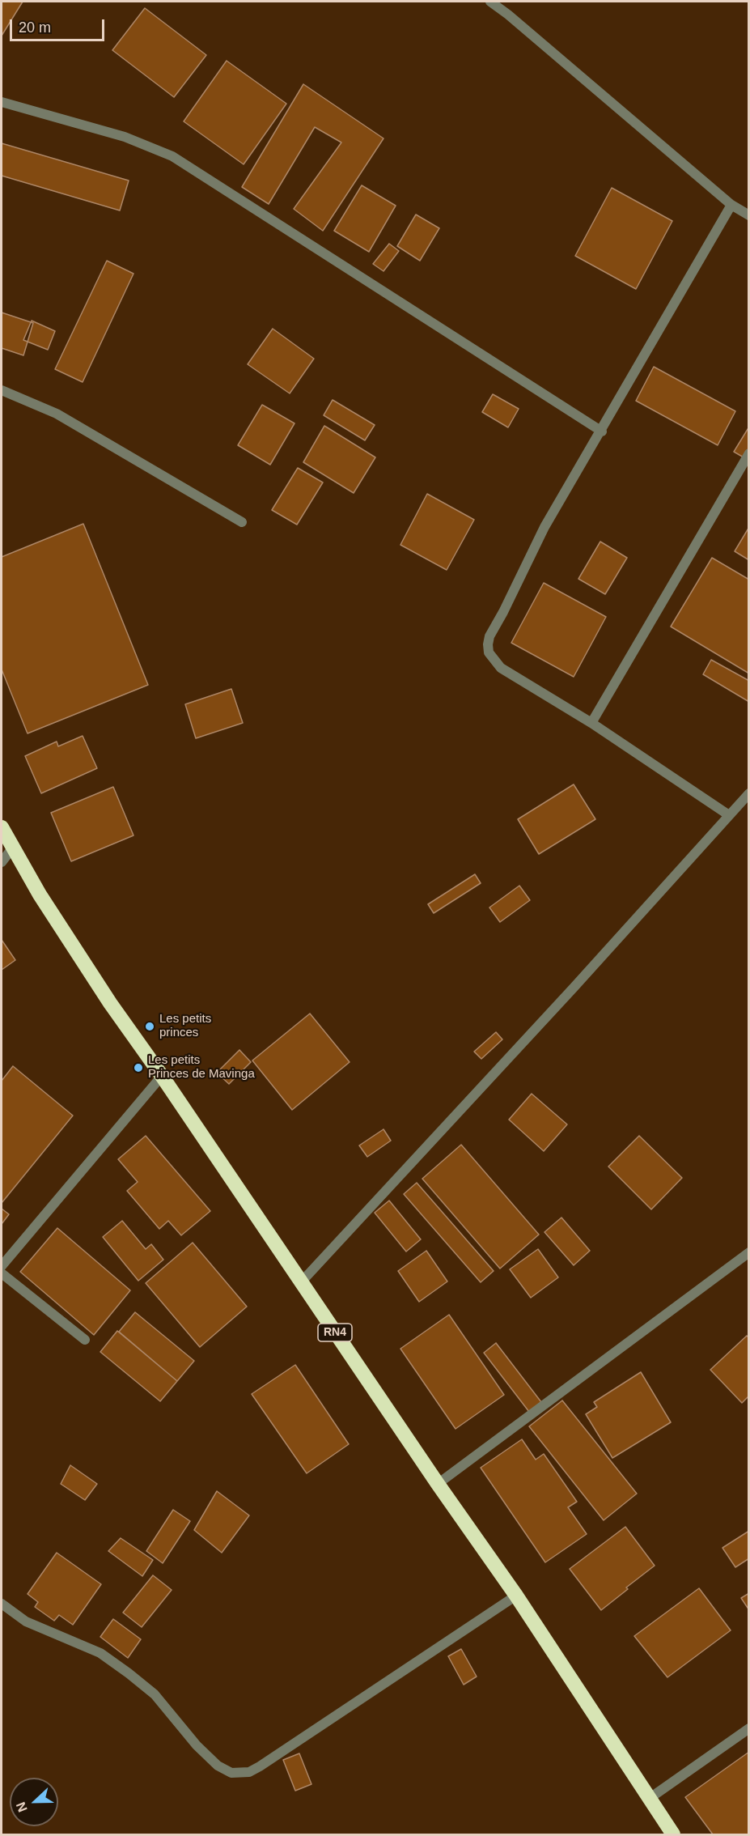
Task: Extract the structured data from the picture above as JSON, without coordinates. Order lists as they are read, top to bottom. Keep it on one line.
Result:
{"streets":{"highway":["RN4"]},"places":["Les petits princes","Les petits Princes de Mavinga"],"scale_bar":"20 m","north":"left"}
